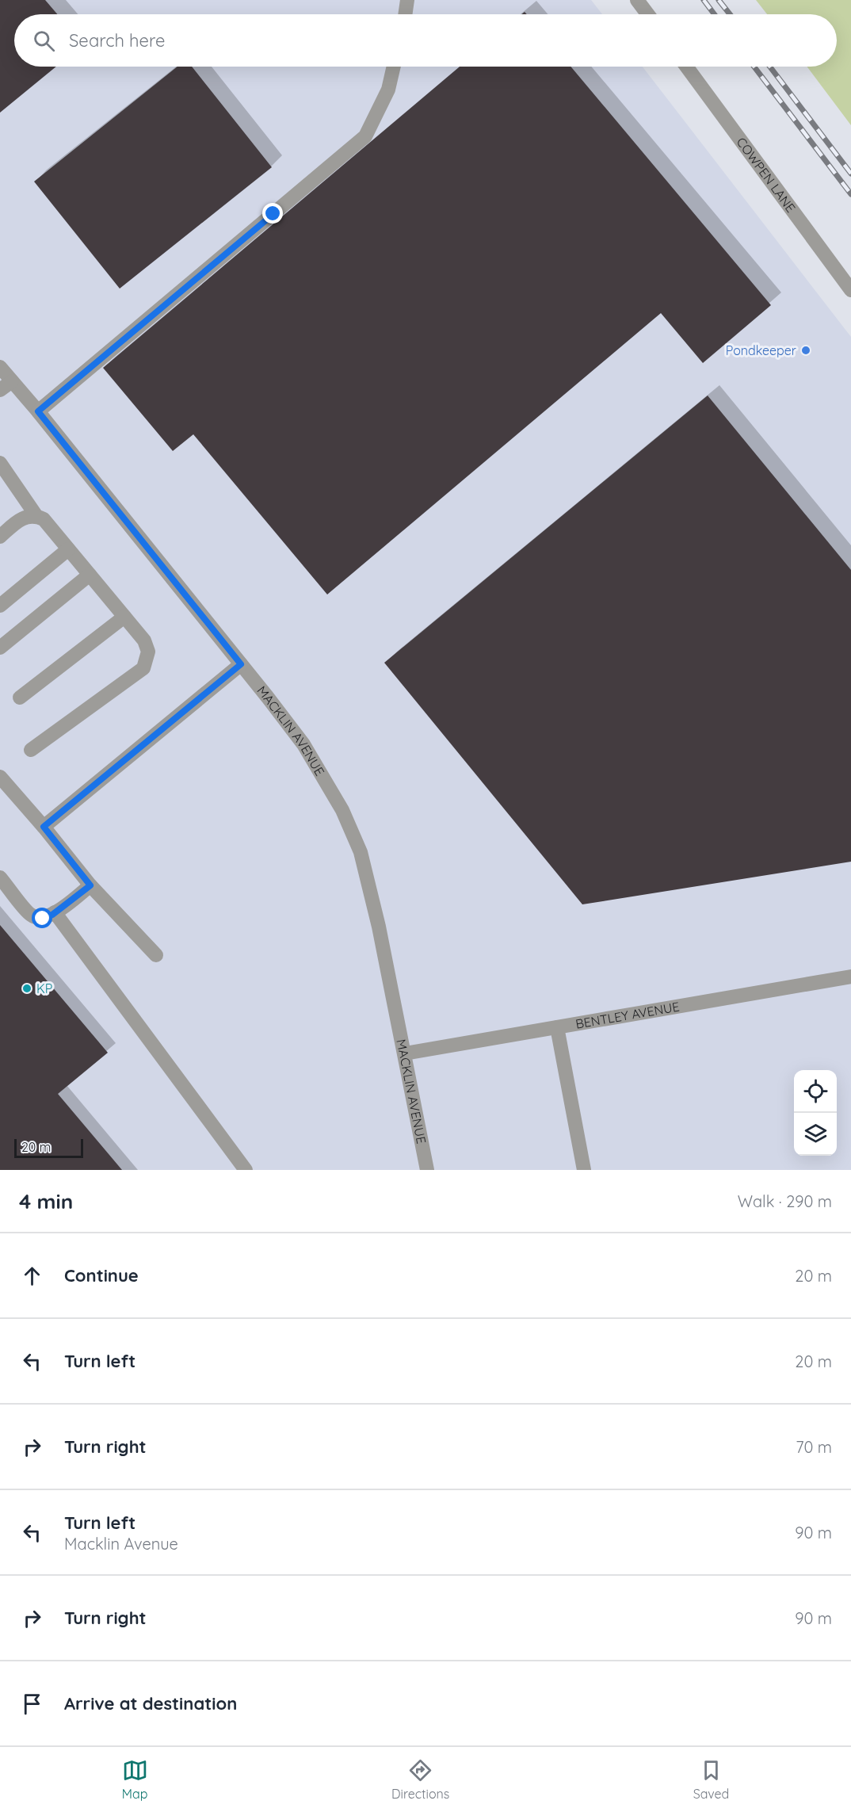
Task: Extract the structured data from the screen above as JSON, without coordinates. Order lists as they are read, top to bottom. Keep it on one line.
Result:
{"streets":{"street":["COWPEN LANE","MACKLIN AVENUE","BENTLEY AVENUE"]},"crossings":[["MACKLIN AVENUE","BENTLEY AVENUE"]],"places":["Pondkeeper","KP"],"scale_bar":"20 m","page":{"search":"Search here","scale":"20 m","heading":["4 min","Walk · 290 m"],"list":[["Continue","20 m"],["Turn left","20 m"],["Turn right","70 m"],["Turn left","Macklin Avenue","90 m"],["Turn right","90 m"],"Arrive at destination"],"nav":["Map","Directions","Saved"]}}
